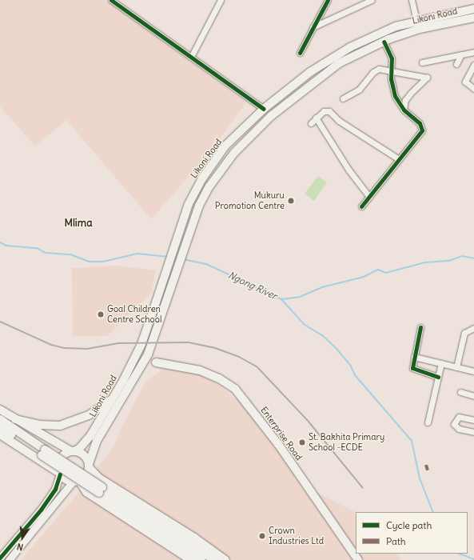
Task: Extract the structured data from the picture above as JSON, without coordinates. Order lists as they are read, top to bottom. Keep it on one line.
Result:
{"streets":{"main road":["Likoni Road","Enterprise Road"]},"districts":["Mlima"],"water":["Ngong River"],"places":["Mukuru Promotion Centre","Goal Children Centre School","St. Bakhita Primary School -ECDE","Crown Industries Ltd"],"legend":["Cycle path","Path"],"north":"bottom"}
